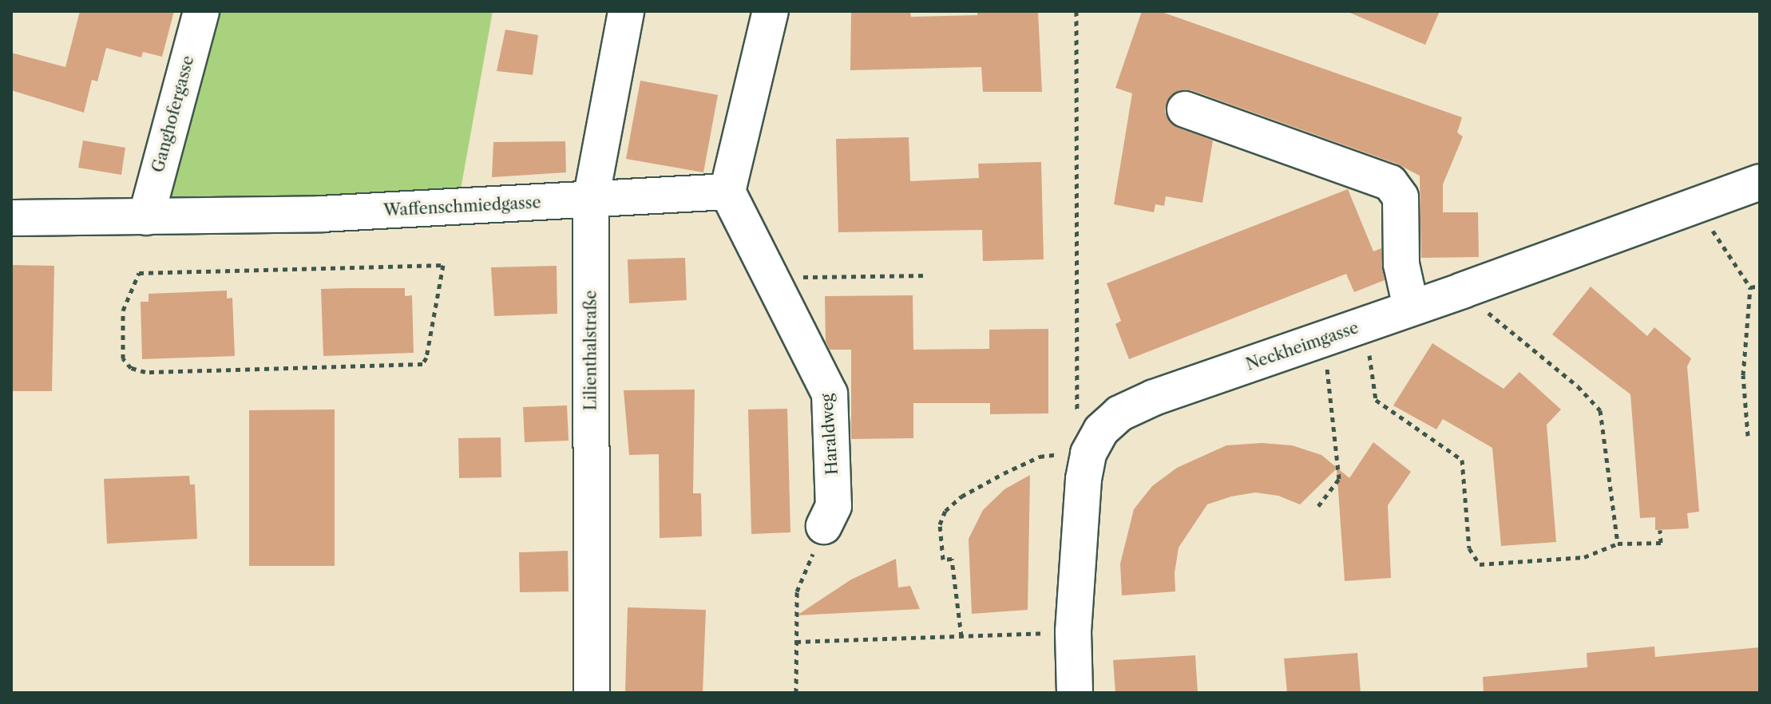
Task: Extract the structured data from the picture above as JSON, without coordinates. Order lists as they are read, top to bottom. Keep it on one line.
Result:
{"streets":{"street":["Ganghofergasse","Waffenschmiedgasse","Neckheimgasse","Lilienthalstraße","Haraldweg"]},"crossings":[["Ganghofergasse","Waffenschmiedgasse"],["Waffenschmiedgasse","Lilienthalstraße"],["Waffenschmiedgasse","Haraldweg"]]}
